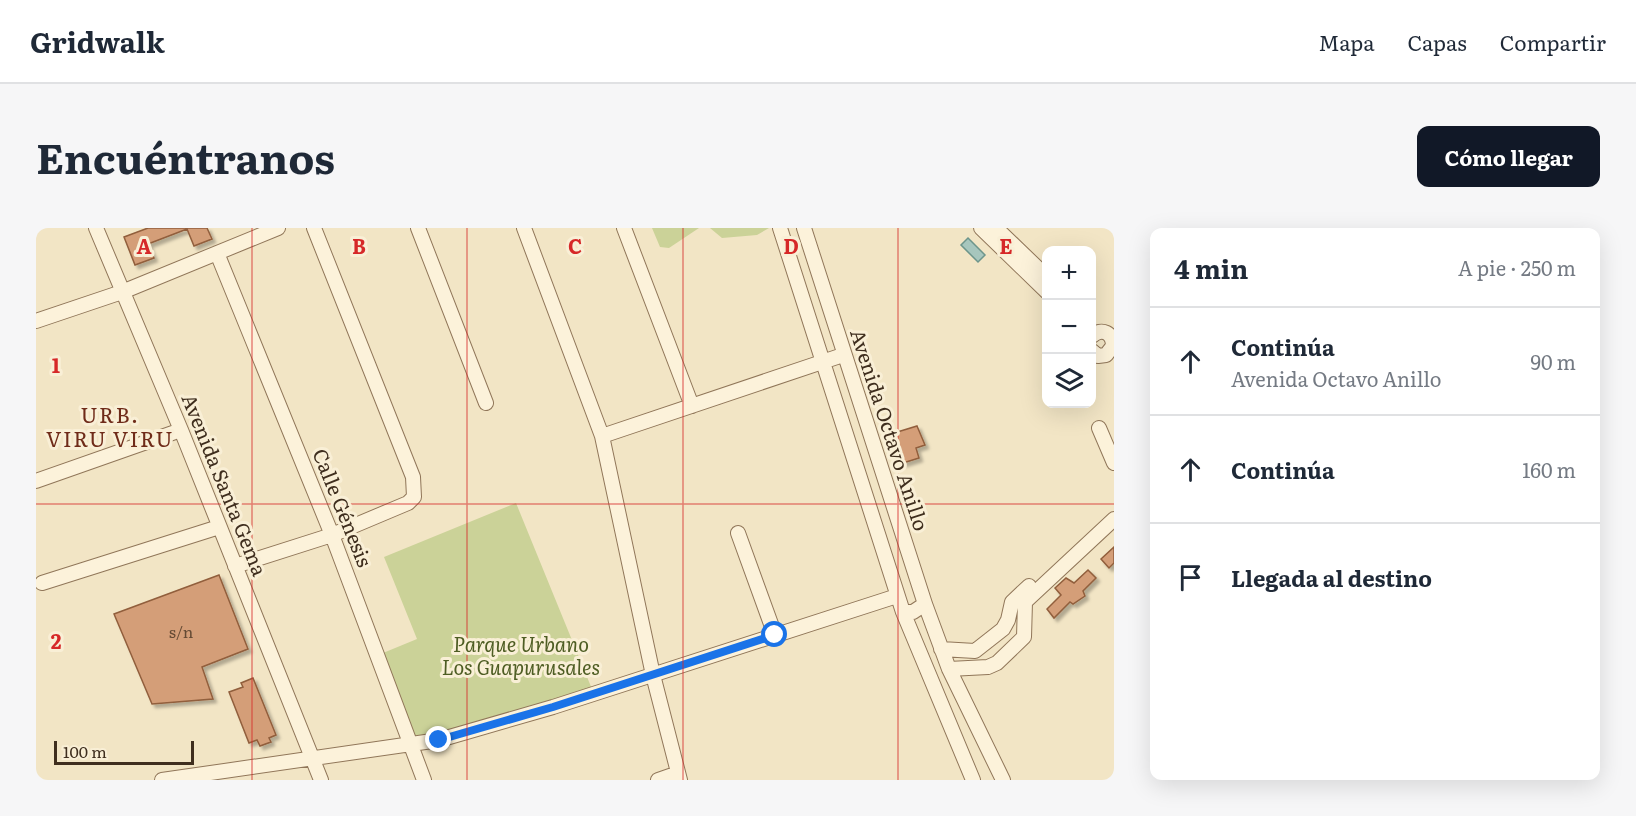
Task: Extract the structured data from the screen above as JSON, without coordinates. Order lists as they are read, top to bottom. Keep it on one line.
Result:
{"streets":{"street":["Avenida Octavo Anillo","Avenida Santa Gema","Calle Génesis"]},"districts":["URB. VIRU VIRU"],"parks":["Parque Urbano Los Guapurusales"],"house_numbers":["s/n"],"scale_bar":"100 m","page":{"header":"Gridwalk","nav":["Mapa","Capas","Compartir"],"title":"Encuéntranos","buttons":"Cómo llegar","heading":["4 min","A pie · 250 m"],"map_buttons":["+","−"],"list":[["Continúa","Avenida Octavo Anillo","90 m"],["Continúa","160 m"],"Llegada al destino"],"scale":"100 m"},"grid":{"columns":["A","B","C","D","E"],"rows":["1","2"]}}
